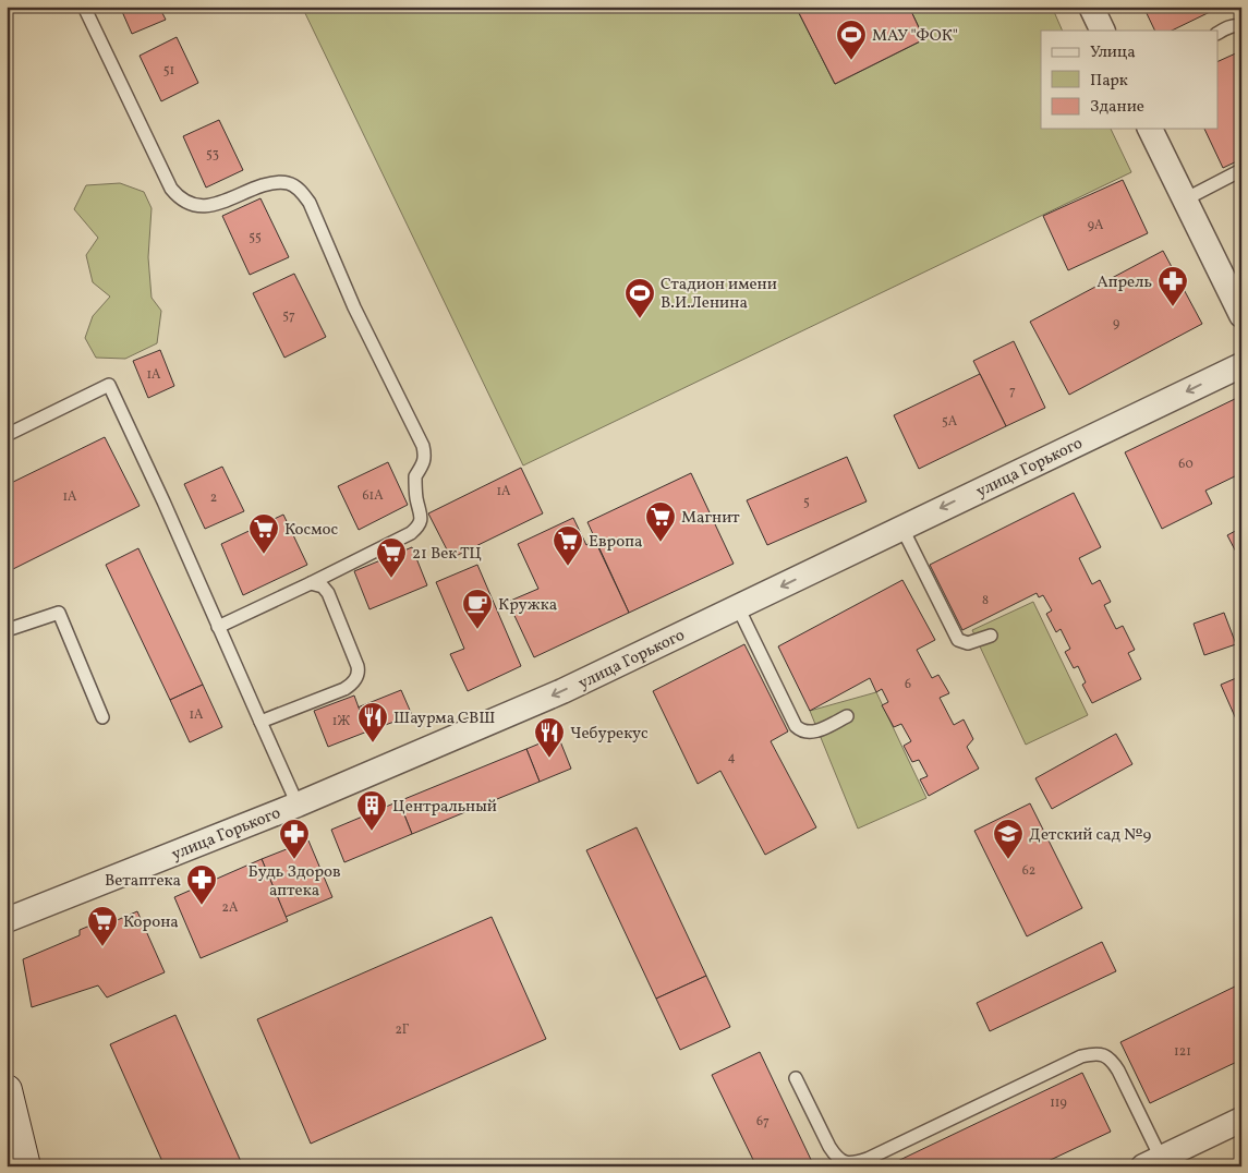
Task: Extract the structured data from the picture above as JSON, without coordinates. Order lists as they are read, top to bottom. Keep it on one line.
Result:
{"streets":{"street":["улица Горького"]},"one_way":["улица Горького"],"places":{"sports":["МАУ \"ФОК\"","Стадион имени В.И.Ленина"],"pharmacy":["Апрель","Будь Здоров аптека","Ветаптека"],"supermarket":["Магнит","Космос","Европа","21 Век ТЦ","Корона"],"cafe":["Кружка"],"restaurant":["Шаурма СВШ","Чебурекус"],"building":["Центральный"],"school or university":["Детский сад №9"]},"house_numbers":["51","53","9А","55","57","9","1А","7","5А","60","1А","61А","1А","2","5","8","6","1А","1Ж","4","62","2А","2Г","121","119","67"],"legend":["Улица","Парк","Здание"]}
